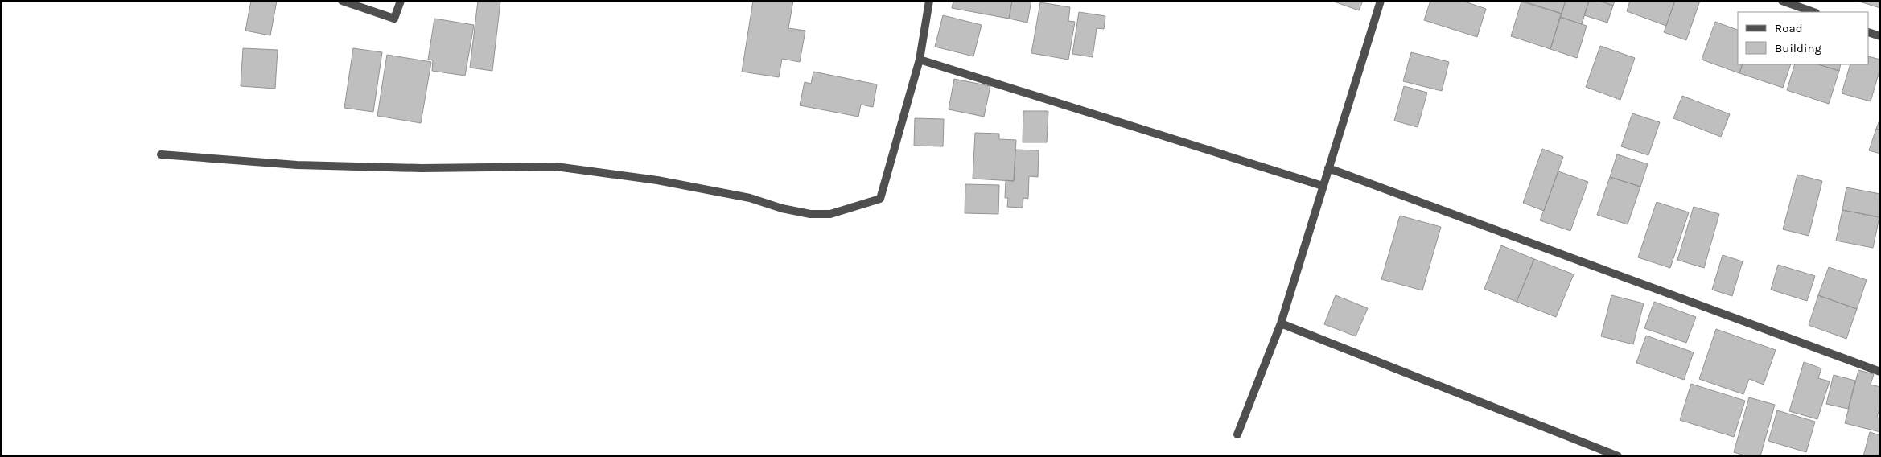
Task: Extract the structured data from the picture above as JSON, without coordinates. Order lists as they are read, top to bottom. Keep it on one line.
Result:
{"legend":["Road","Building"]}
